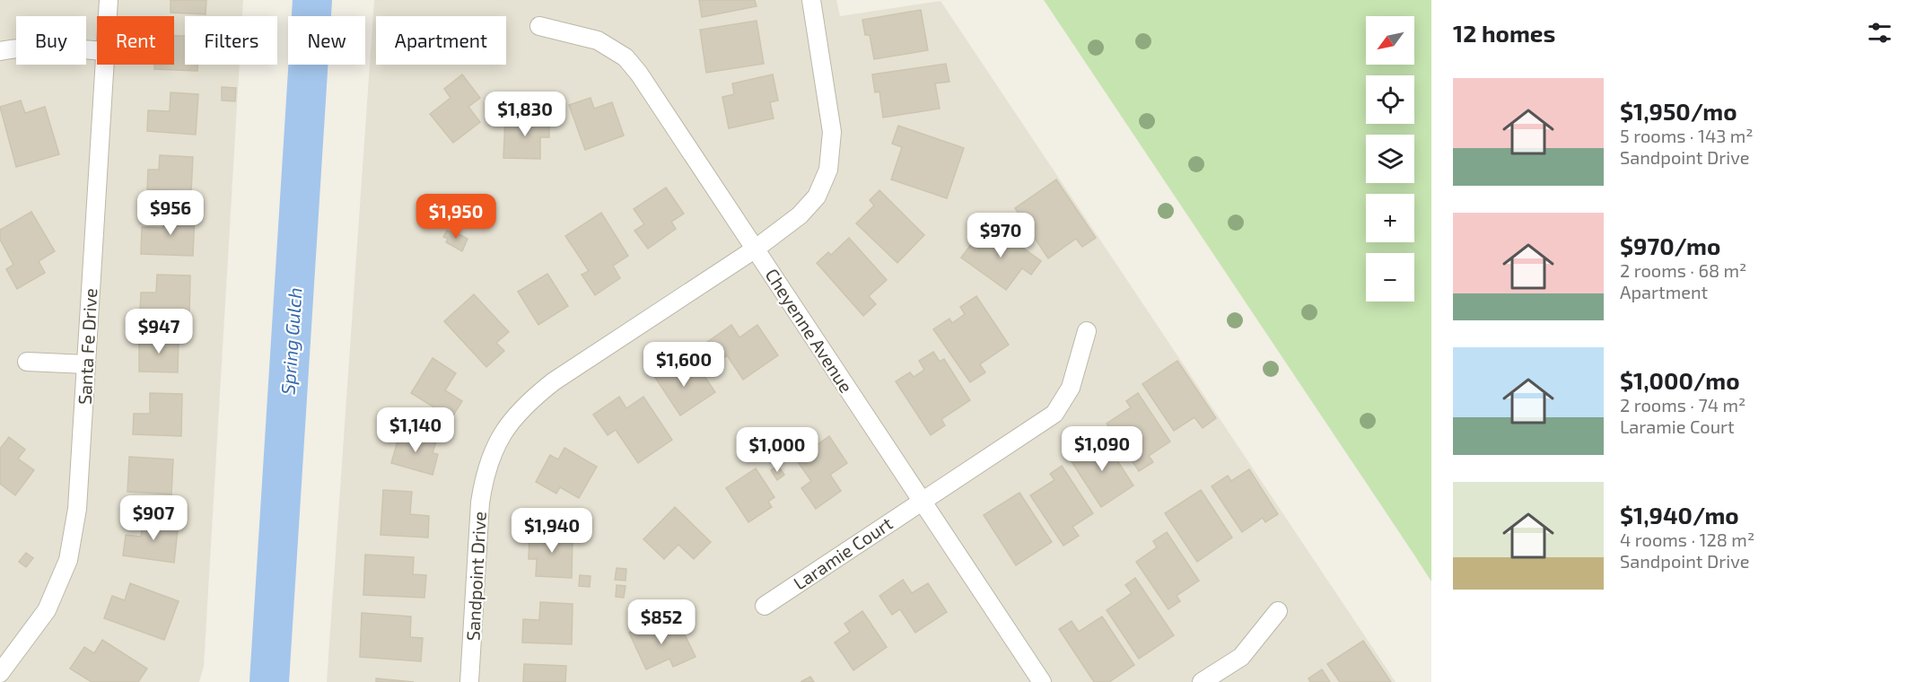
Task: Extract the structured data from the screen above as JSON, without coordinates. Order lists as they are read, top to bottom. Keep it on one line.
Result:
{"streets":{"street":["Cheyenne Avenue","Santa Fe Drive","Laramie Court","Sandpoint Drive"]},"crossings":[["Cheyenne Avenue","Laramie Court"],["Cheyenne Avenue","Sandpoint Drive"]],"water":["Spring Gulch"],"north":"bottom left","page":{"heading":"12 homes","map_buttons":["+","−"],"chip":["Buy","Rent","Filters","New","Apartment"],"list":[{"name":"$1,950/mo","note":"5 rooms · 143 m² · Sandpoint Drive"},{"name":"$970/mo","note":"2 rooms · 68 m² · Apartment"},{"name":"$1,000/mo","note":"2 rooms · 74 m² · Laramie Court"},{"name":"$1,940/mo","note":"4 rooms · 128 m² · Sandpoint Drive"}],"price":["$1,830","$956","$1,950","$970","$947","$1,600","$1,140","$1,090","$1,000","$907","$1,940","$852"]}}
